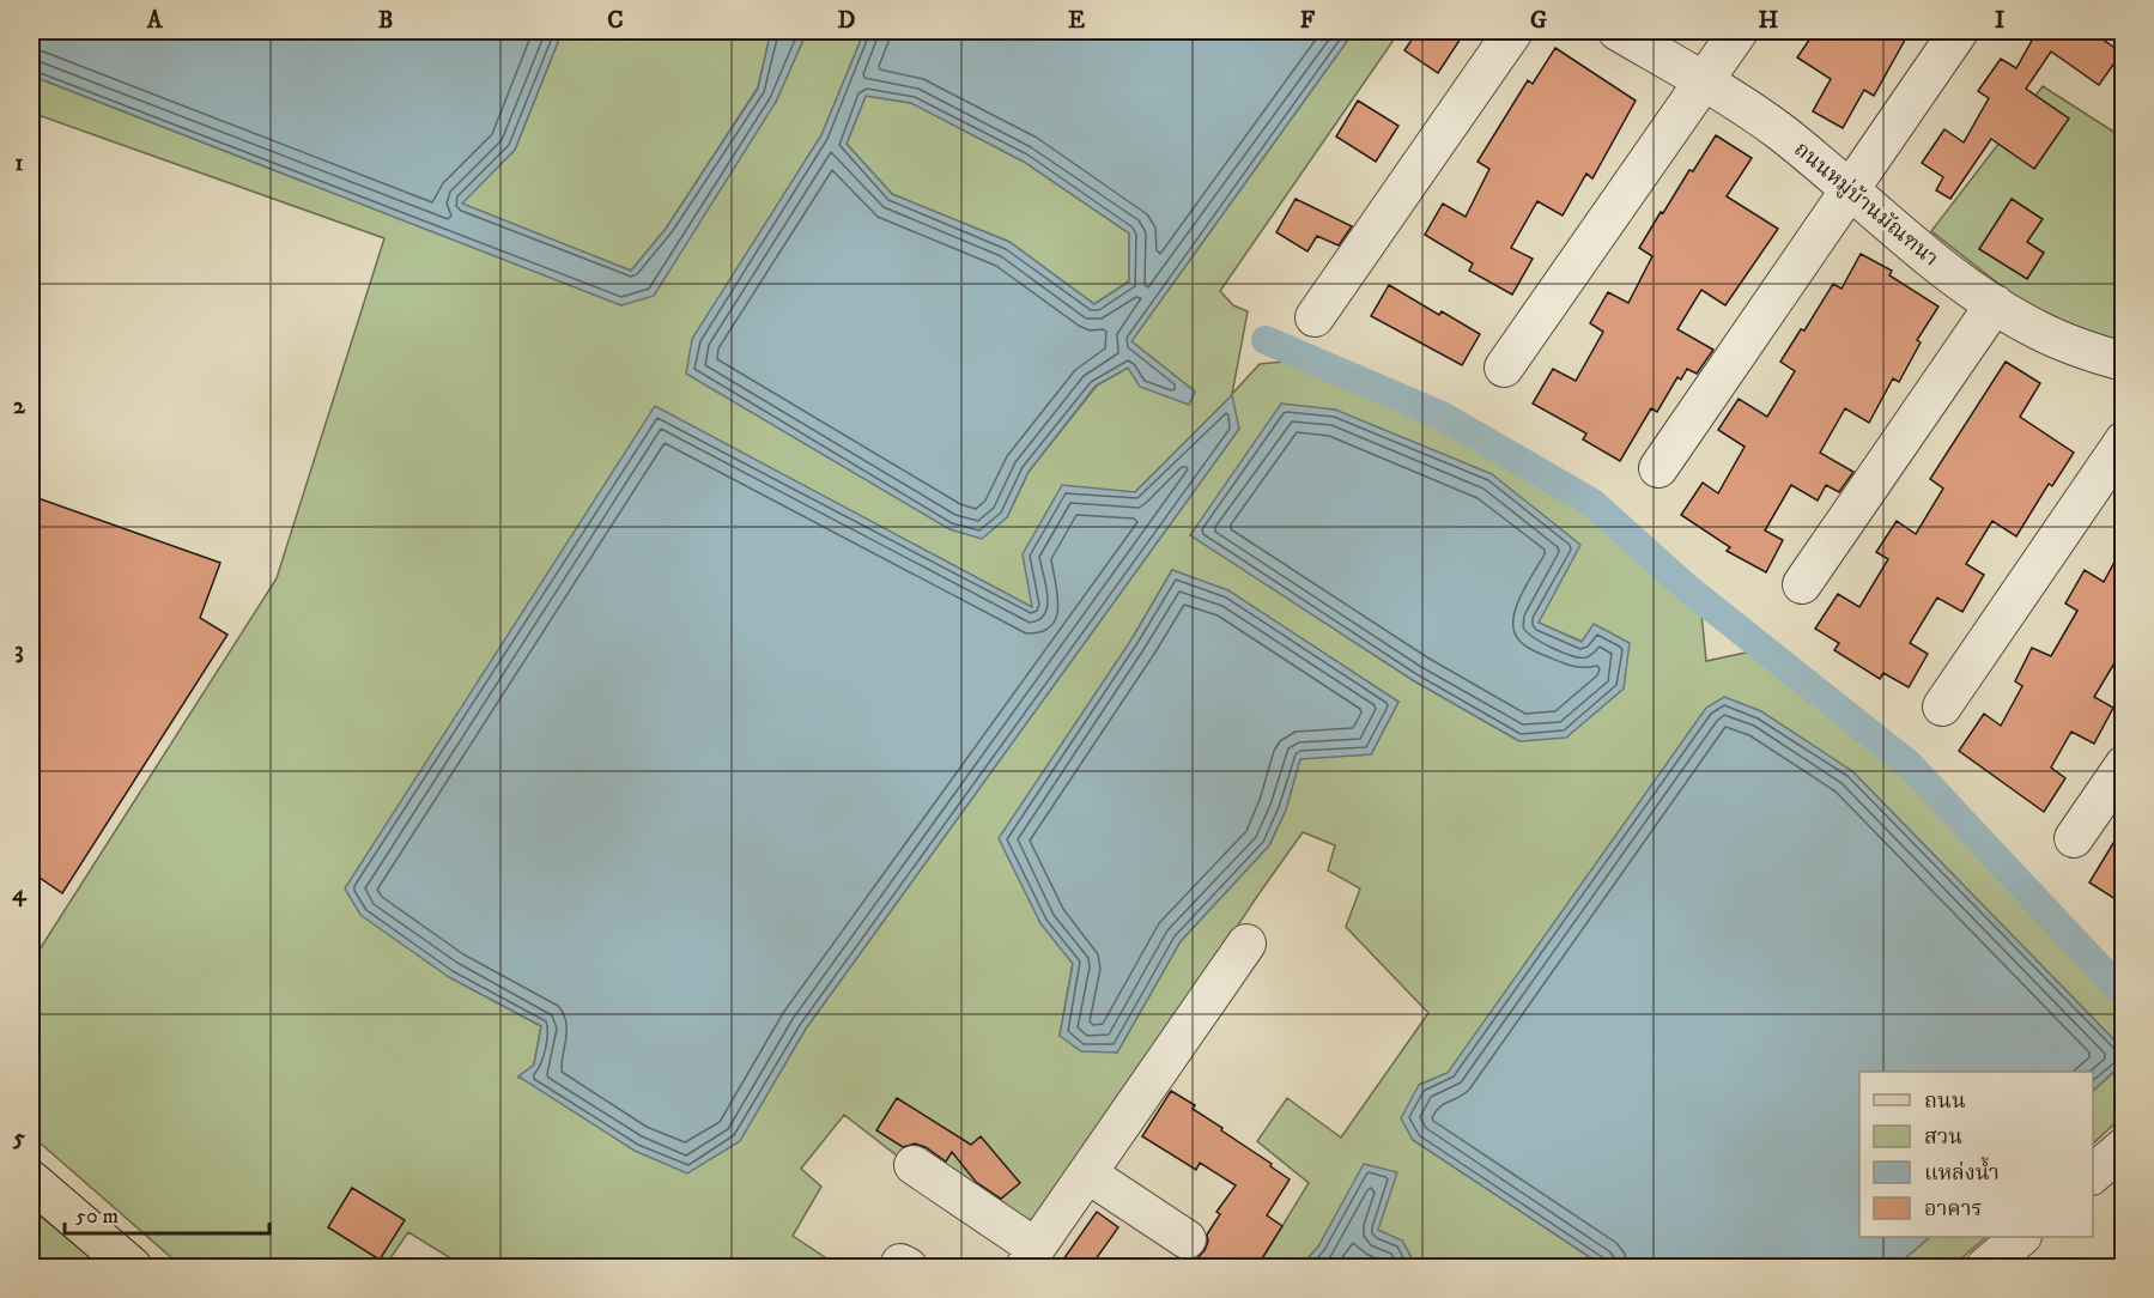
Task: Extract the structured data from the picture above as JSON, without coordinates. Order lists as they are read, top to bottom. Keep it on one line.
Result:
{"streets":{"street":["ถนนหมู่บ้านมัณฑนา"]},"legend":["ถนน","สวน","แหล่งน้ำ","อาคาร"],"scale_bar":"50 m","grid":{"columns":["A","B","C","D","E","F","G","H","I"],"rows":["1","2","3","4","5"]}}
